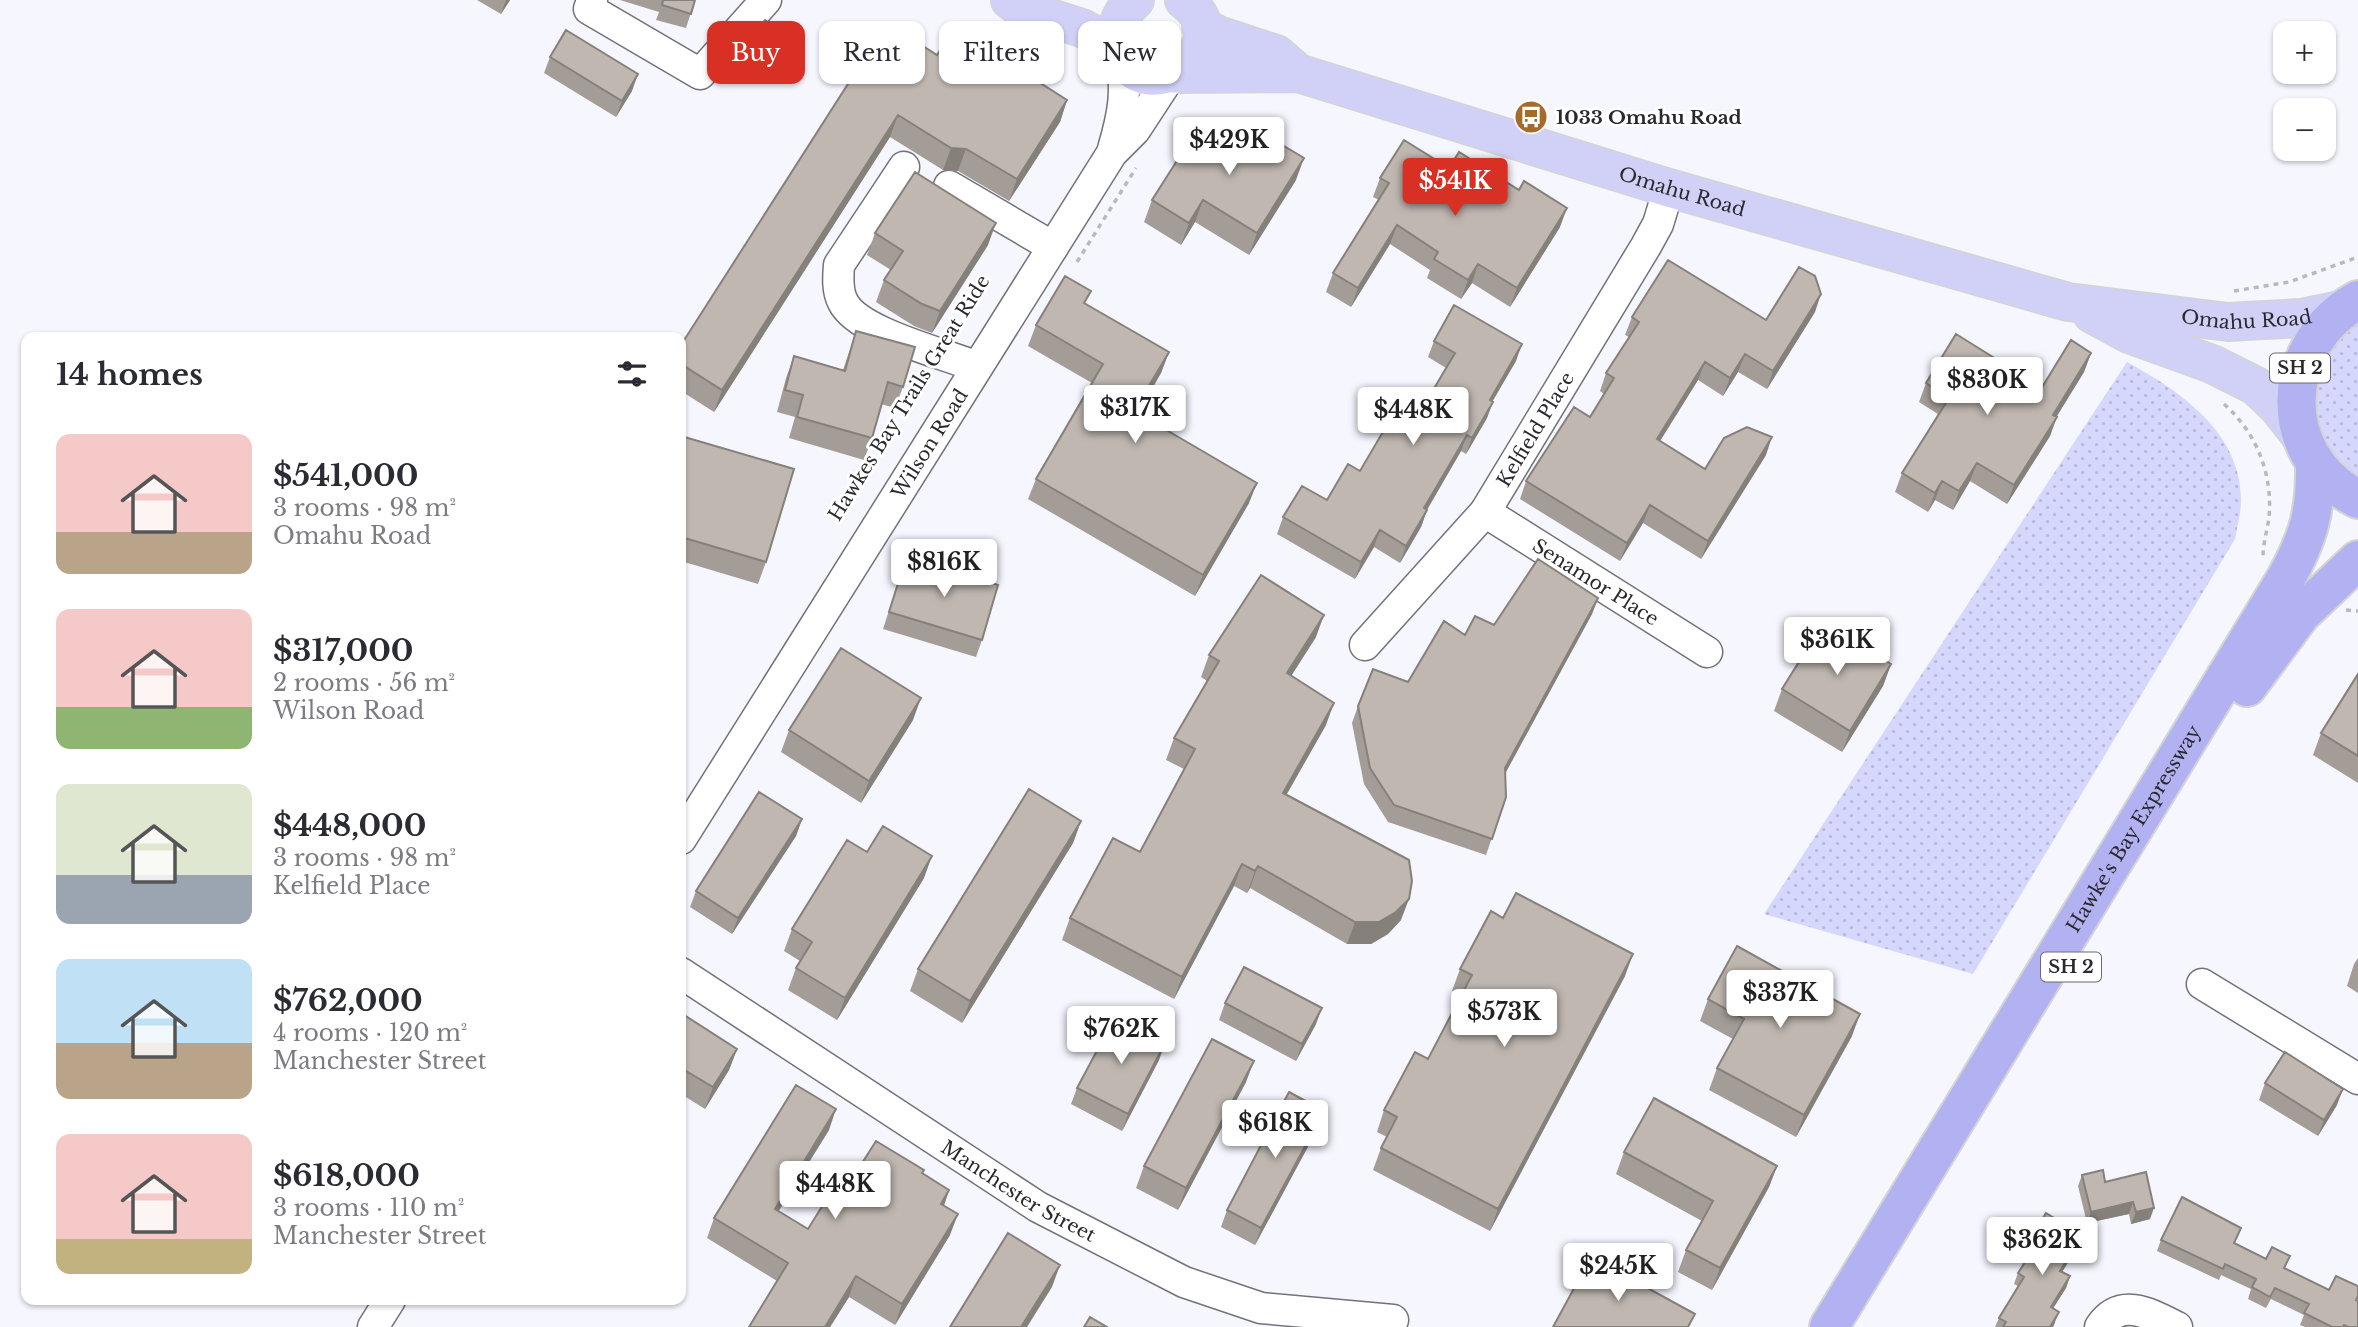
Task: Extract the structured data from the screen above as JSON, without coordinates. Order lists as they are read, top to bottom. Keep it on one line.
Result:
{"streets":{"highway":["SH 2","Hawke's Bay Expressway"],"main road":["Omahu Road"],"street":["Kelfield Place","Wilson Road","Senamor Place","Manchester Street"]},"crossings":[["Omahu Road","SH 2"],["Omahu Road","Kelfield Place"],["Omahu Road","Hawke's Bay Expressway"],["SH 2","Hawke's Bay Expressway"],["Kelfield Place","Senamor Place"]],"places":{"bus stop":["1033 Omahu Road"]},"page":{"map_buttons":["+","−"],"chip":["Buy","Rent","Filters","New"],"price":["$429K","$541K","$830K","$317K","$448K","$816K","$361K","$337K","$573K","$762K","$618K","$448K","$362K","$245K"],"heading":"14 homes","list":[{"name":"$541,000","note":"3 rooms · 98 m² · Omahu Road"},{"name":"$317,000","note":"2 rooms · 56 m² · Wilson Road"},{"name":"$448,000","note":"3 rooms · 98 m² · Kelfield Place"},{"name":"$762,000","note":"4 rooms · 120 m² · Manchester Street"},{"name":"$618,000","note":"3 rooms · 110 m² · Manchester Street"}]}}
